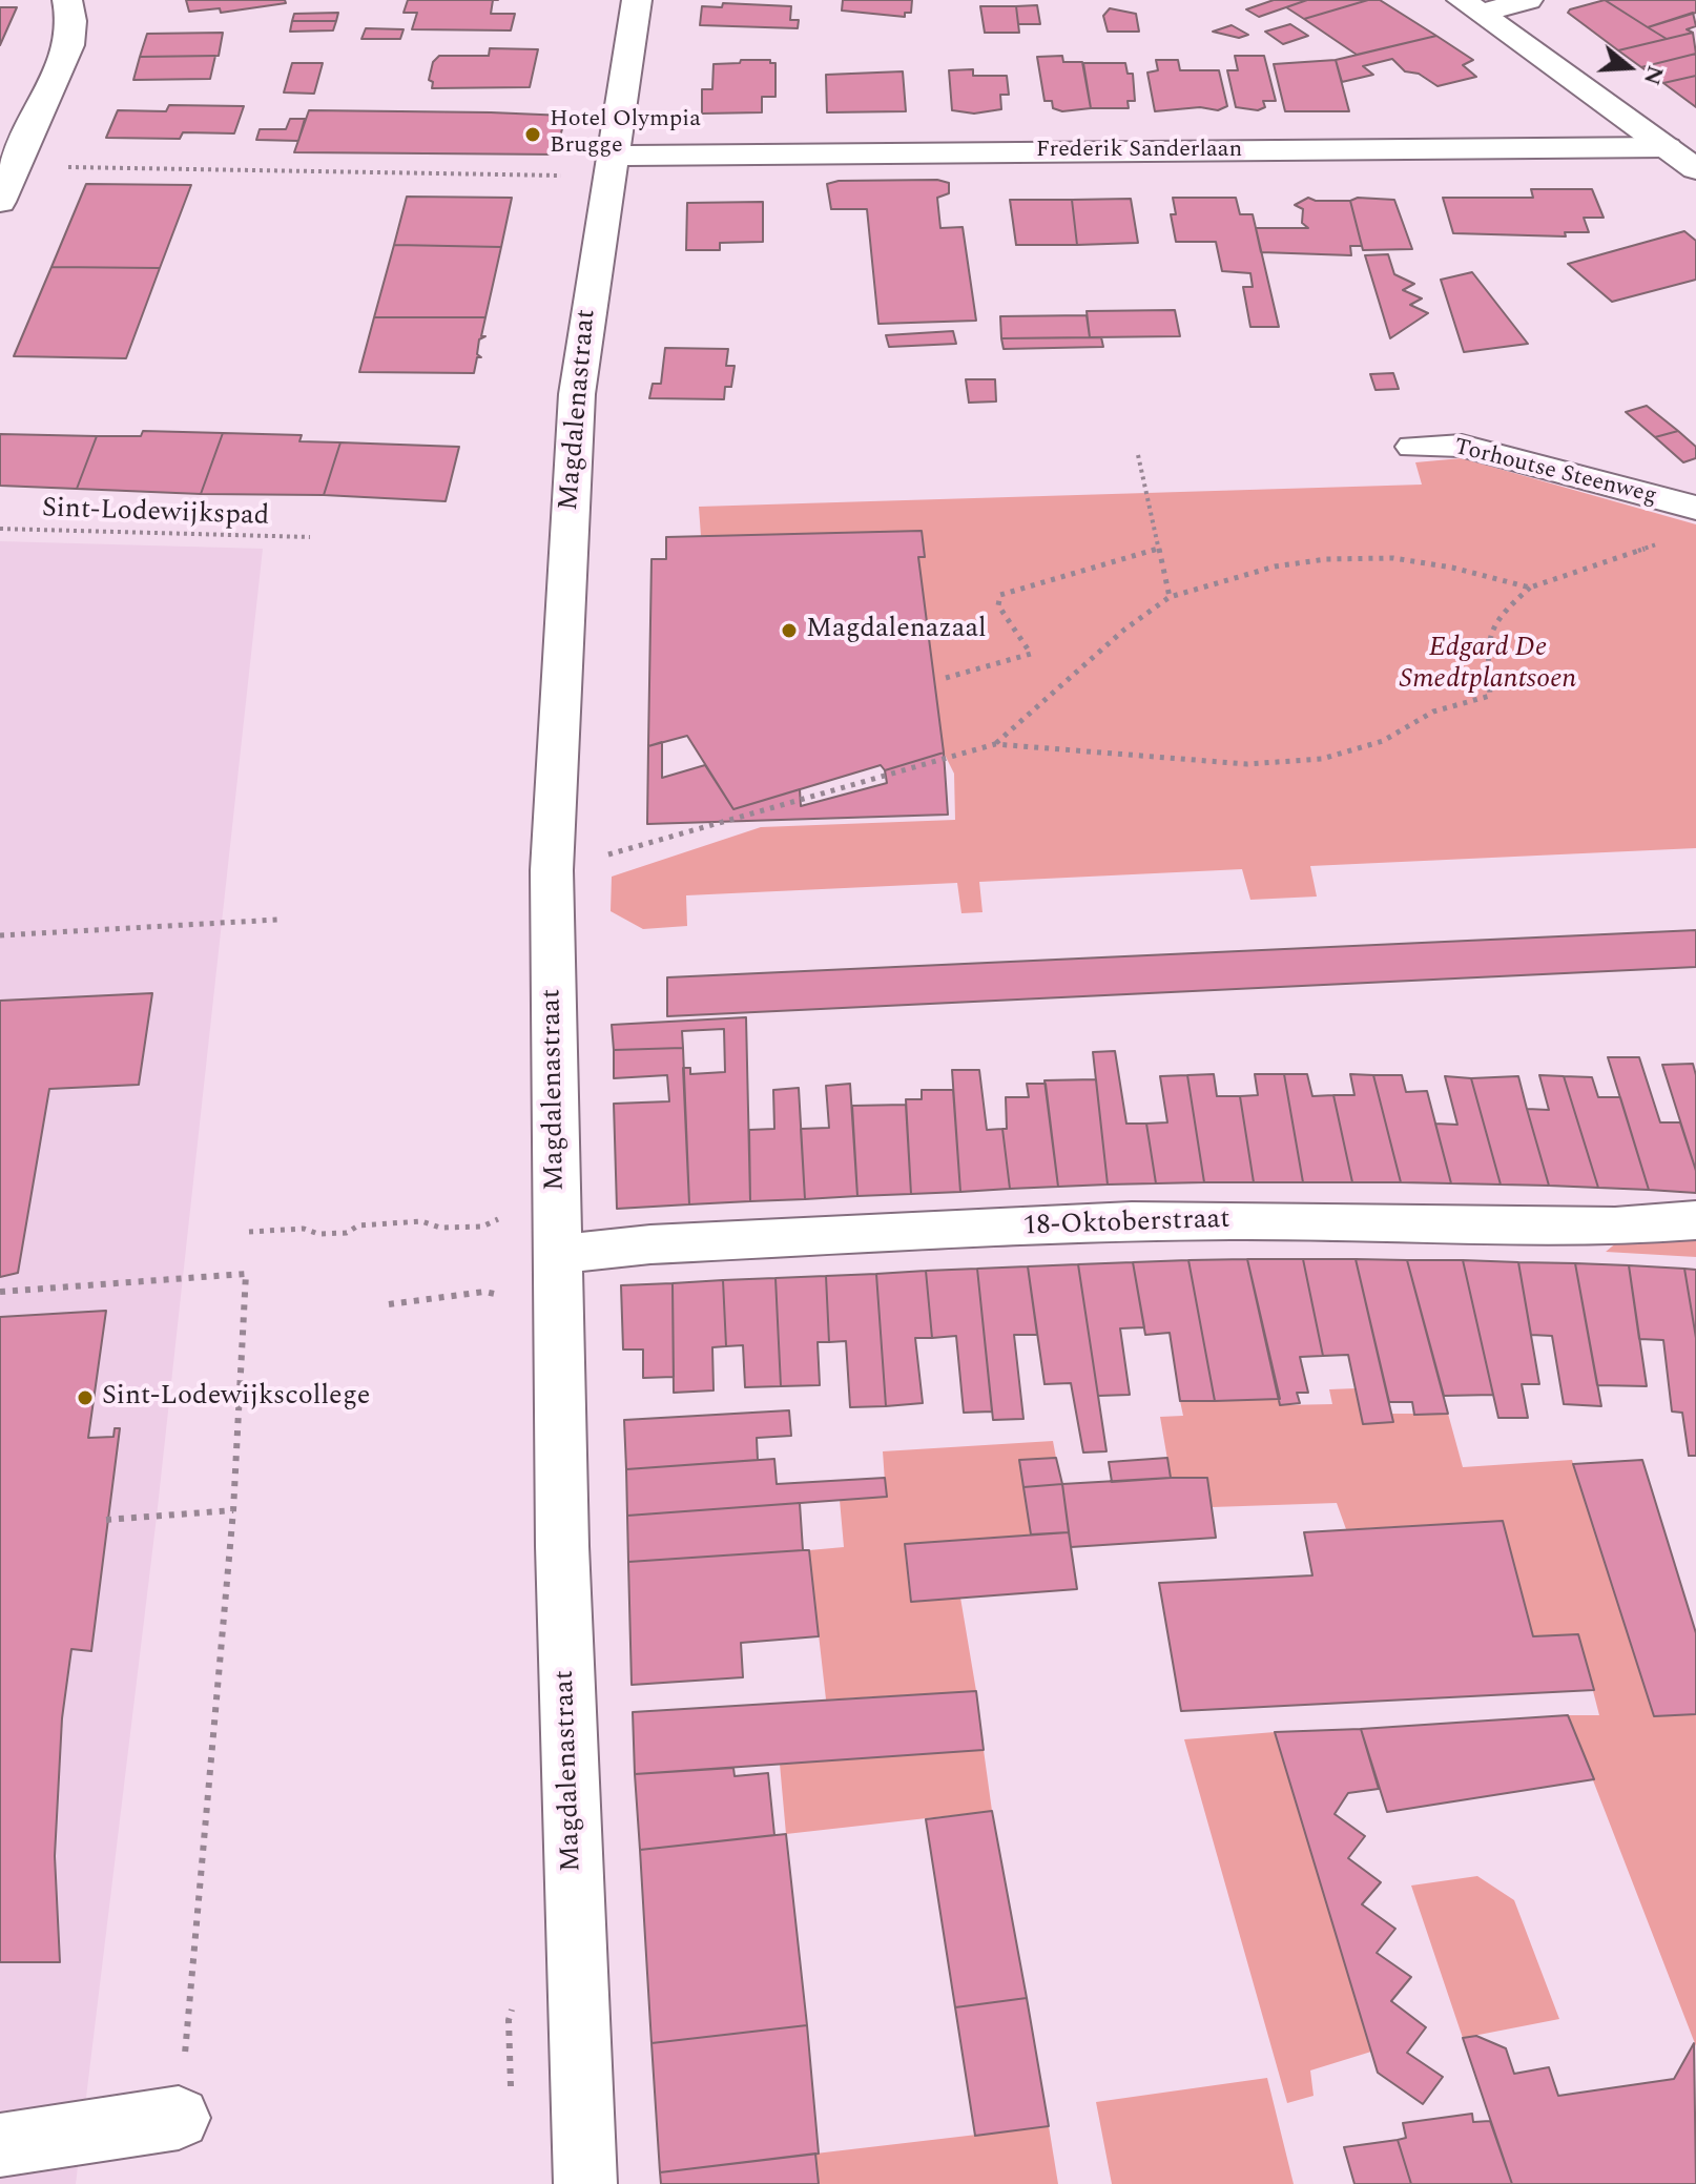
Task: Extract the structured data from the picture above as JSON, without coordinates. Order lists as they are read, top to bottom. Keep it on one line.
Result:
{"streets":{"street":["Frederik Sanderlaan","Magdalenastraat","Torhoutse Steenweg","18-Oktoberstraat"],"path":["Sint-Lodewijkspad"]},"crossings":[["Frederik Sanderlaan","Magdalenastraat"],["Magdalenastraat","18-Oktoberstraat"]],"parks":["Edgard De Smedtplantsoen"],"places":["Hotel Olympia Brugge","Magdalenazaal","Sint-Lodewijkscollege"],"north":"right"}
